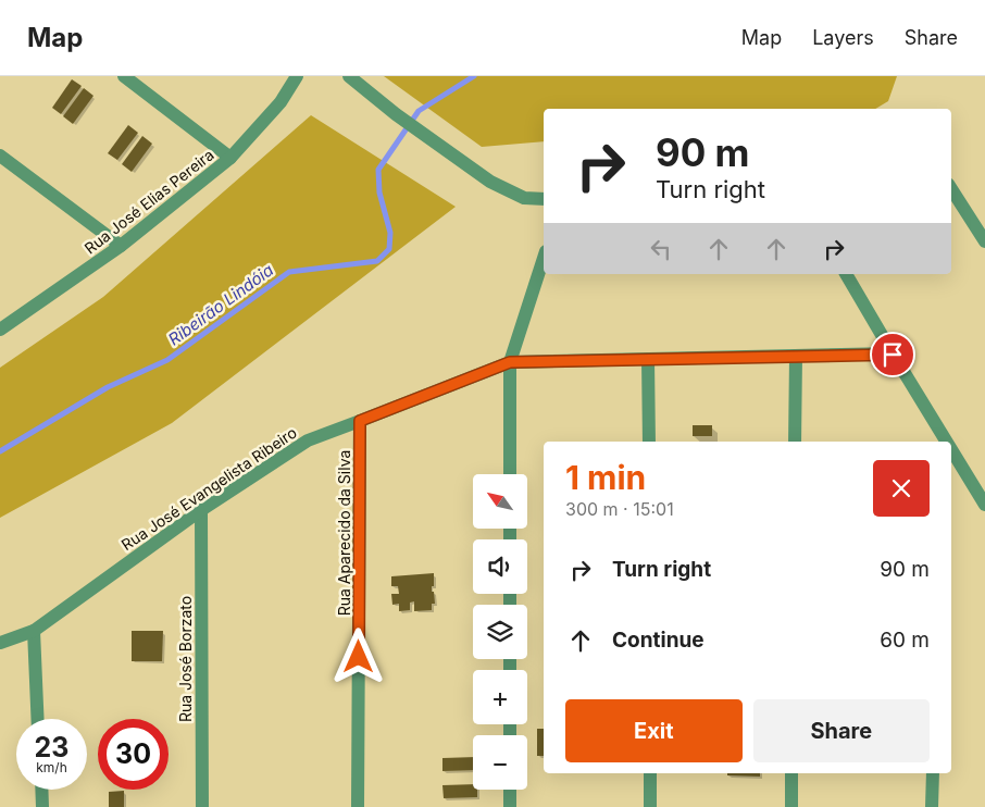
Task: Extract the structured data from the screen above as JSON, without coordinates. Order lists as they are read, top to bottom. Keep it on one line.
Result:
{"streets":{"street":["Rua José Elias Pereira","Rua José Evangelista Ribeiro","Rua Aparecido da Silva","Rua José Borzato"]},"crossings":[["Rua José Evangelista Ribeiro","Rua Aparecido da Silva"],["Rua José Evangelista Ribeiro","Rua José Borzato"]],"water":["Ribeirão Lindóia"],"north":"top left","page":{"header":"Map","nav":["Map","Layers","Share"],"turn":["90 m","Turn right"],"heading":["1 min","300 m · 15:01"],"map_buttons":["+","−"],"list":[{"name":"Turn right","value":"90 m"},{"name":"Continue","value":"60 m"}],"buttons":["Exit","Share"],"speed":"23 km/h","limit":"30"}}
